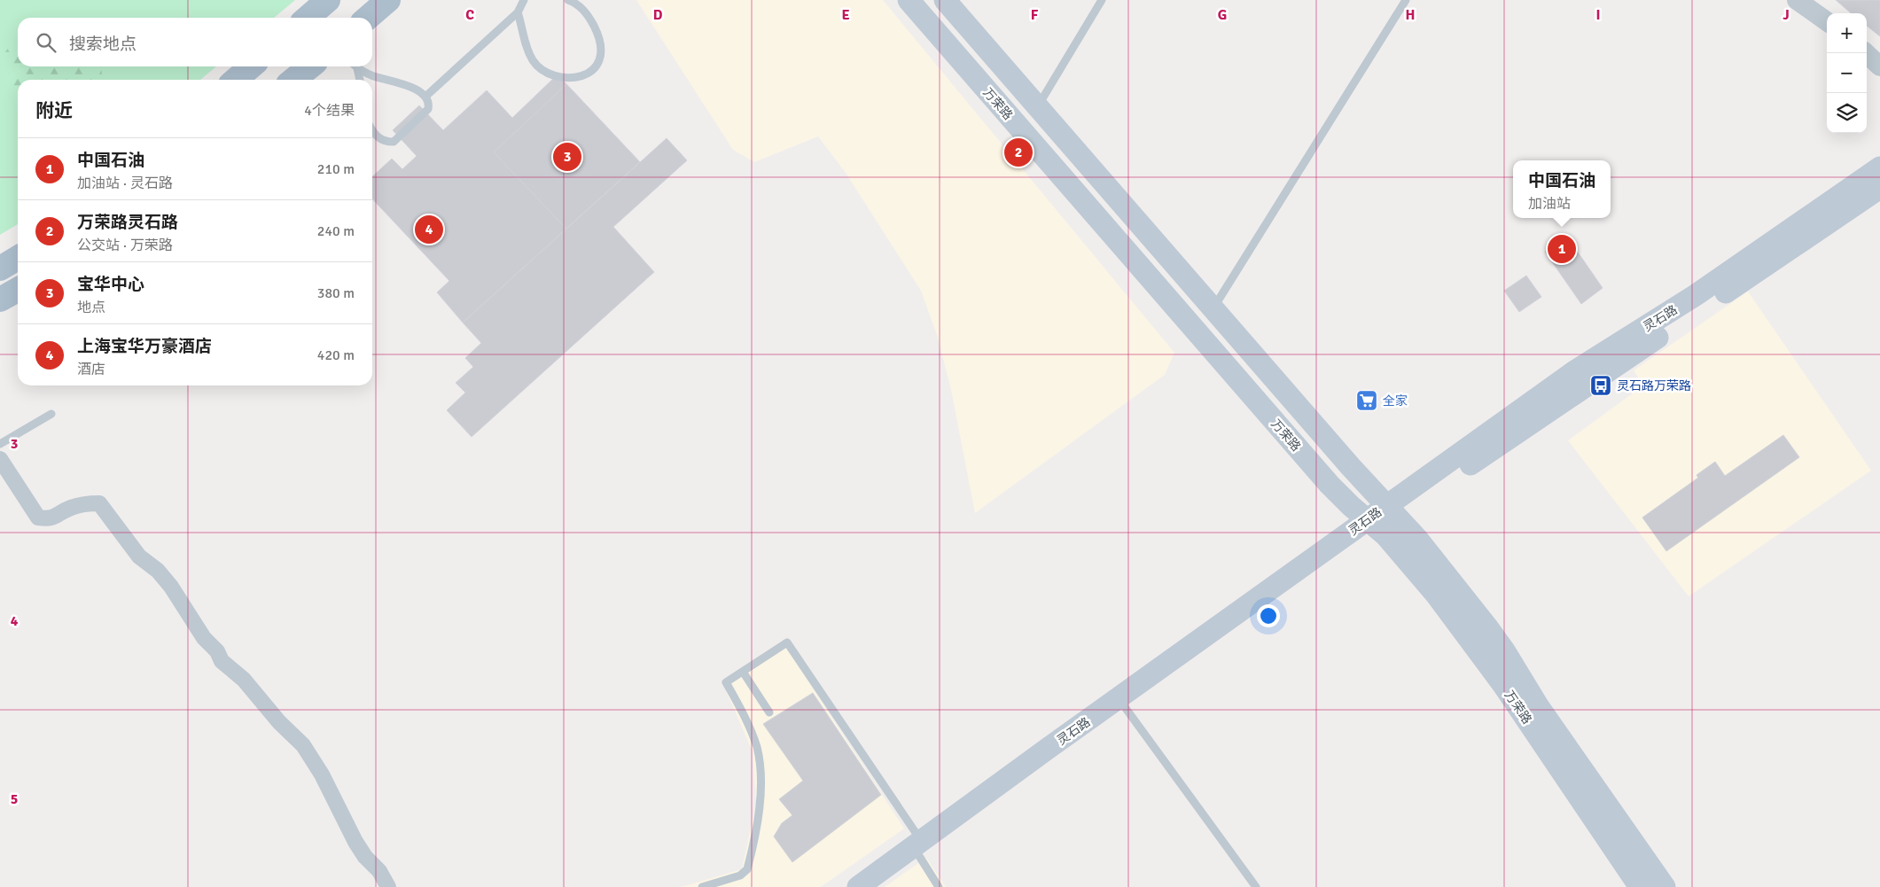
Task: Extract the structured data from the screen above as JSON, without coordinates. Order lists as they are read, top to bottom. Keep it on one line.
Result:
{"streets":{"main road":["万荣路","灵石路"]},"crossings":[["万荣路","灵石路"]],"places":{"bus stop":["灵石路万荣路"],"supermarket":["全家"]},"page":{"map_buttons":["+","−"],"search":"搜索地点","heading":["附近","4个结果"],"pins":["2","3","4","1"],"list":[{"mark":"1","name":"中国石油","note":"加油站 · 灵石路","value":"210 m"},{"mark":"2","name":"万荣路灵石路","note":"公交站 · 万荣路","value":"240 m"},{"mark":"3","name":"宝华中心","note":"地点","value":"380 m"},{"mark":"4","name":"上海宝华万豪酒店","note":"酒店","value":"420 m"}],"popup":["中国石油","加油站"]},"grid":{"columns":["C","D","E","F","G","H","I","J"],"rows":["3","4","5"]}}
